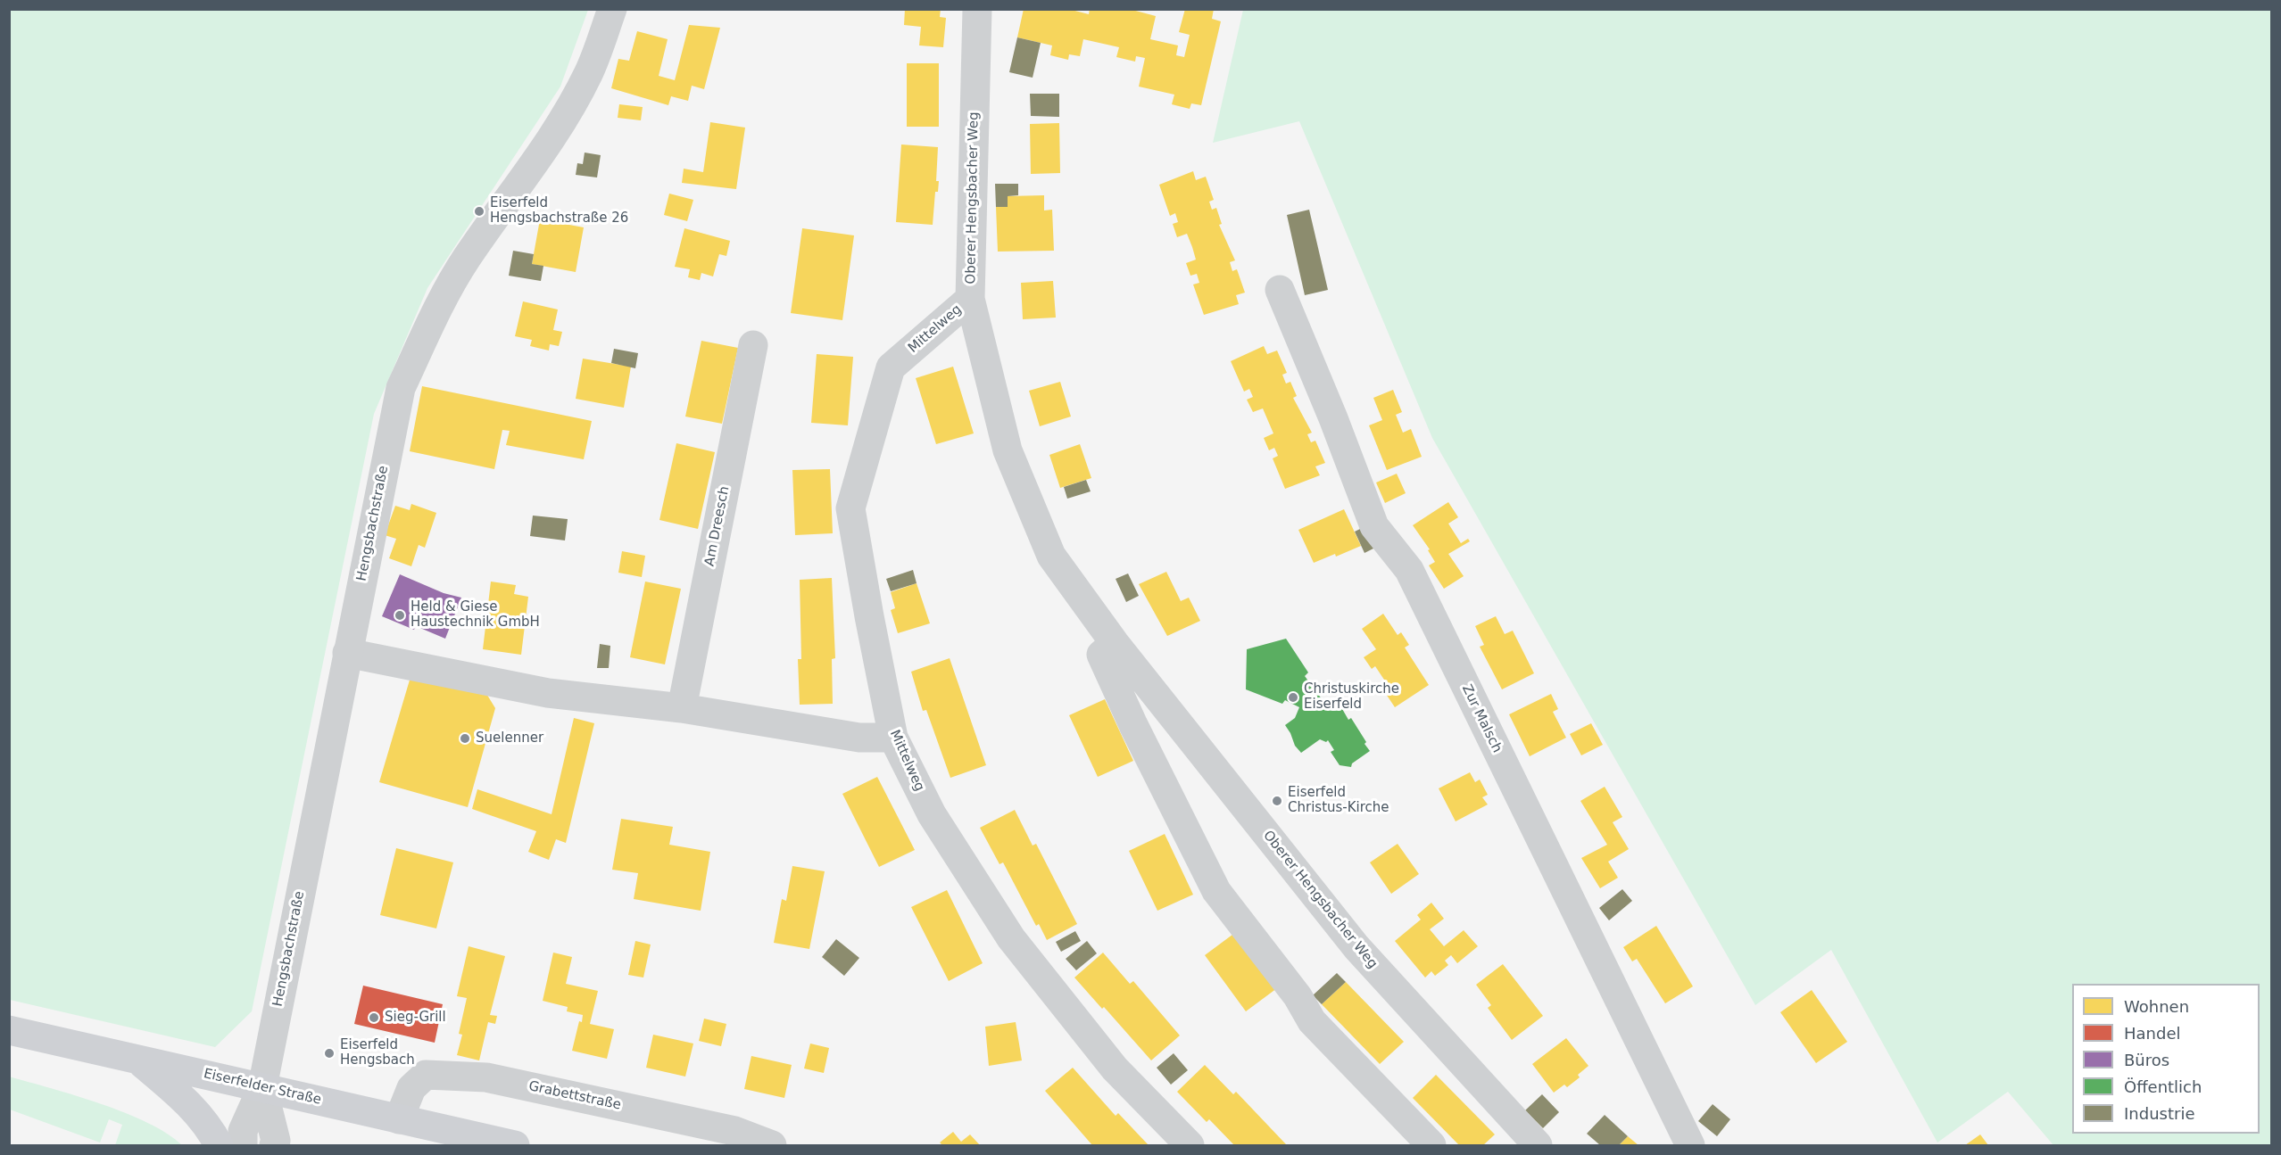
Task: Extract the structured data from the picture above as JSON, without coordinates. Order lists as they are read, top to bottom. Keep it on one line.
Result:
{"streets":{"main road":["Eiserfelder Straße"],"street":["Oberer Hengsbacher Weg","Mittelweg","Hengsbachstraße","Am Dreesch","Zur Malsch","Grabettstraße"]},"crossings":[["Oberer Hengsbacher Weg","Mittelweg"],["Hengsbachstraße","Eiserfelder Straße"],["Eiserfelder Straße","Grabettstraße"]],"places":["Eiserfeld Hengsbachstraße 26","Held & Giese Haustechnik GmbH","Christuskirche Eiserfeld","Suelenner","Eiserfeld Christus-Kirche","Sieg-Grill","Eiserfeld Hengsbach"],"legend":["Wohnen","Handel","Büros","Öffentlich","Industrie"]}
